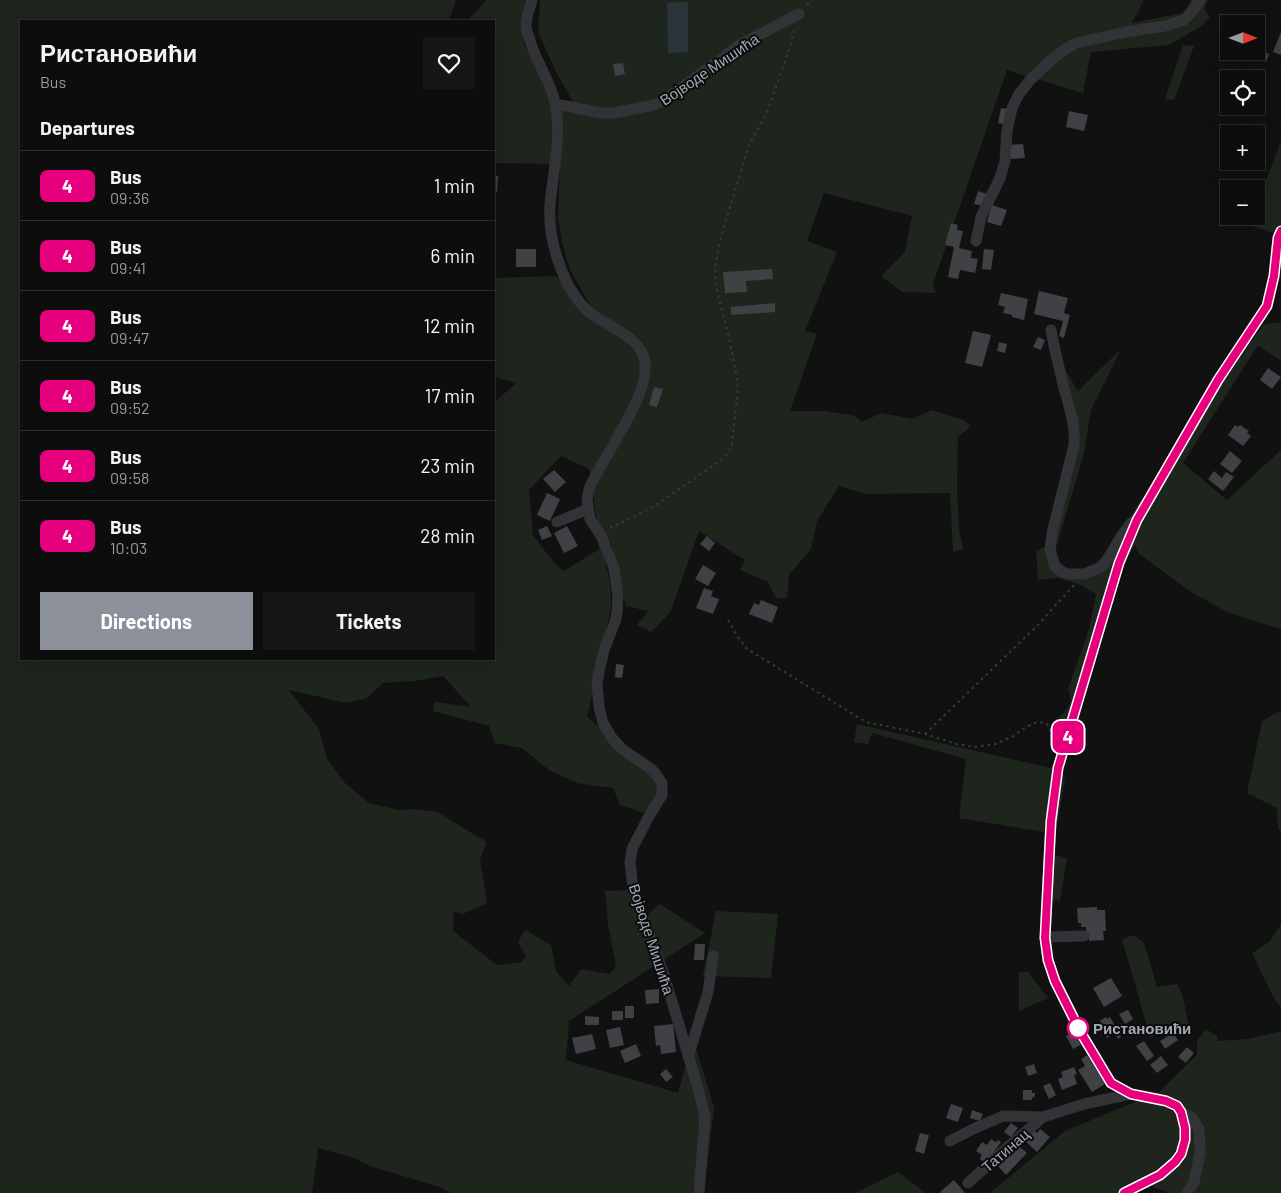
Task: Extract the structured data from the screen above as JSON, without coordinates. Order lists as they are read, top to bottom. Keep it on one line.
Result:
{"streets":{"street":["Војводе Мишића","Татинац"]},"places":["Ристановићи"],"lines":["bus line 4"],"north":"right","page":{"on_map":"4","map_buttons":["+","−"],"heading":[["Ристановићи","Bus"],"Departures"],"list":[{"mark":"4","name":"Bus","note":"09:36","value":"1 min"},{"mark":"4","name":"Bus","note":"09:41","value":"6 min"},{"mark":"4","name":"Bus","note":"09:47","value":"12 min"},{"mark":"4","name":"Bus","note":"09:52","value":"17 min"},{"mark":"4","name":"Bus","note":"09:58","value":"23 min"},{"mark":"4","name":"Bus","note":"10:03","value":"28 min"}],"buttons":["Directions","Tickets"]}}
